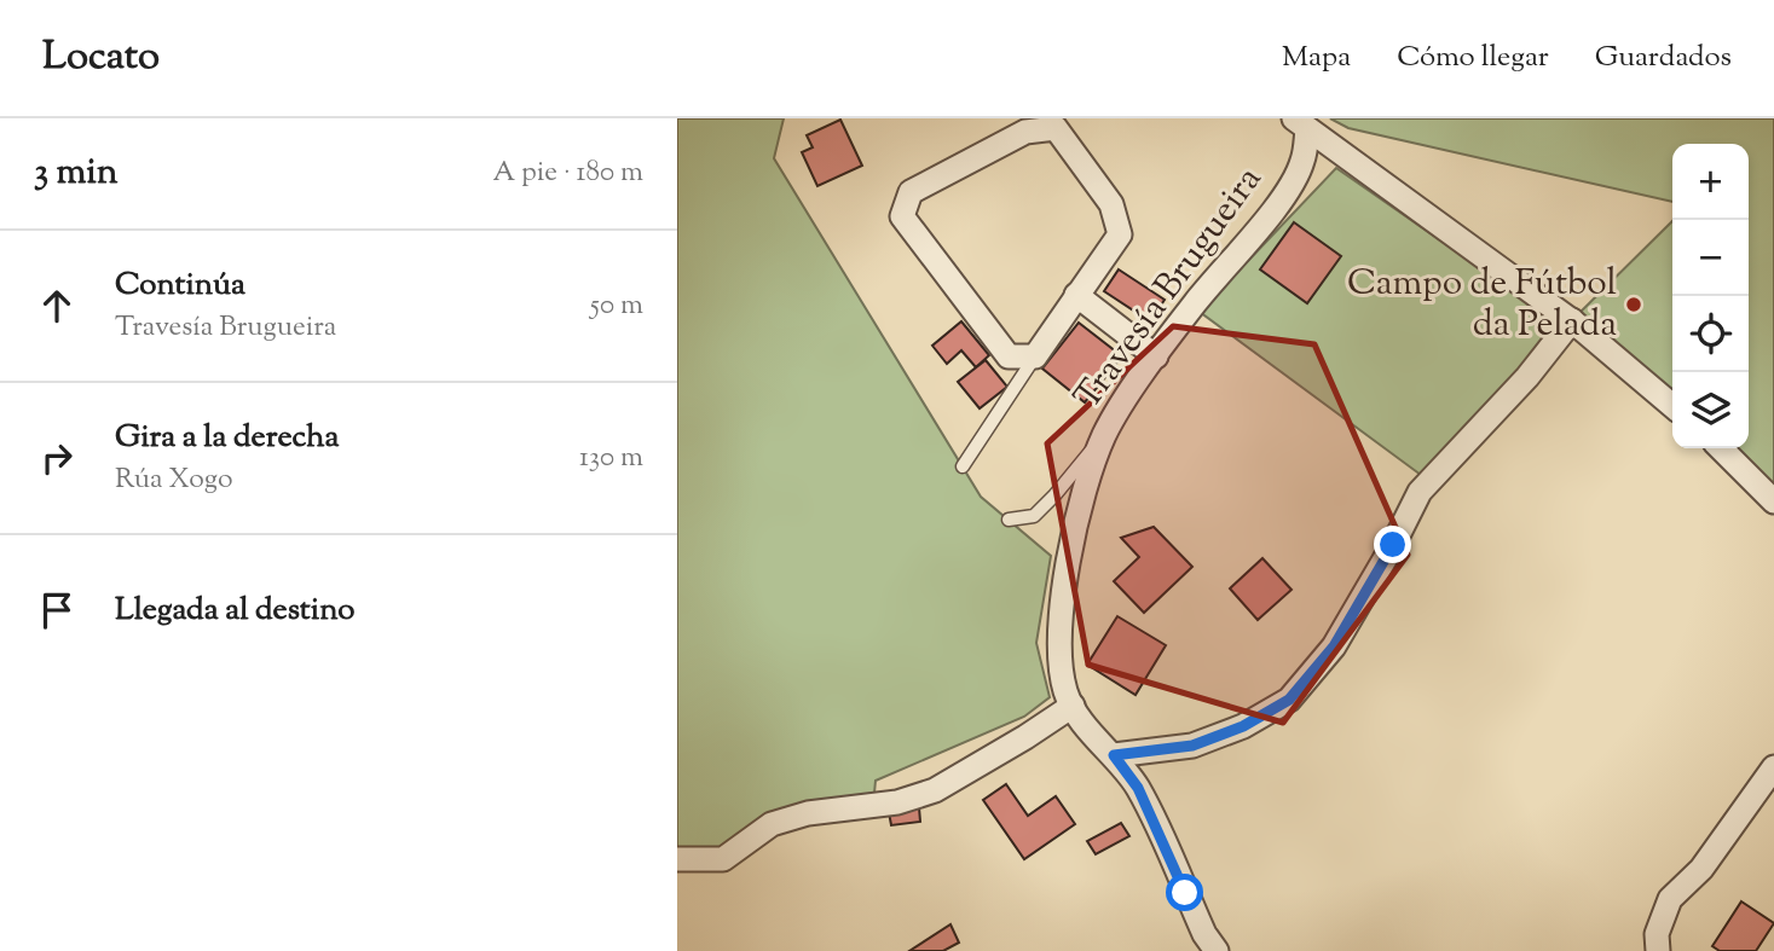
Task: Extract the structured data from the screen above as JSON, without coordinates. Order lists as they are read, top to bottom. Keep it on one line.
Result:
{"streets":{"street":["Travesía Brugueira"]},"places":["Campo de Fútbol da Pelada"],"page":{"header":"Locato","nav":["Mapa","Cómo llegar","Guardados"],"heading":["3 min","A pie · 180 m"],"map_buttons":["+","−"],"list":[["Continúa","Travesía Brugueira","50 m"],["Gira a la derecha","Rúa Xogo","130 m"],"Llegada al destino"]}}
